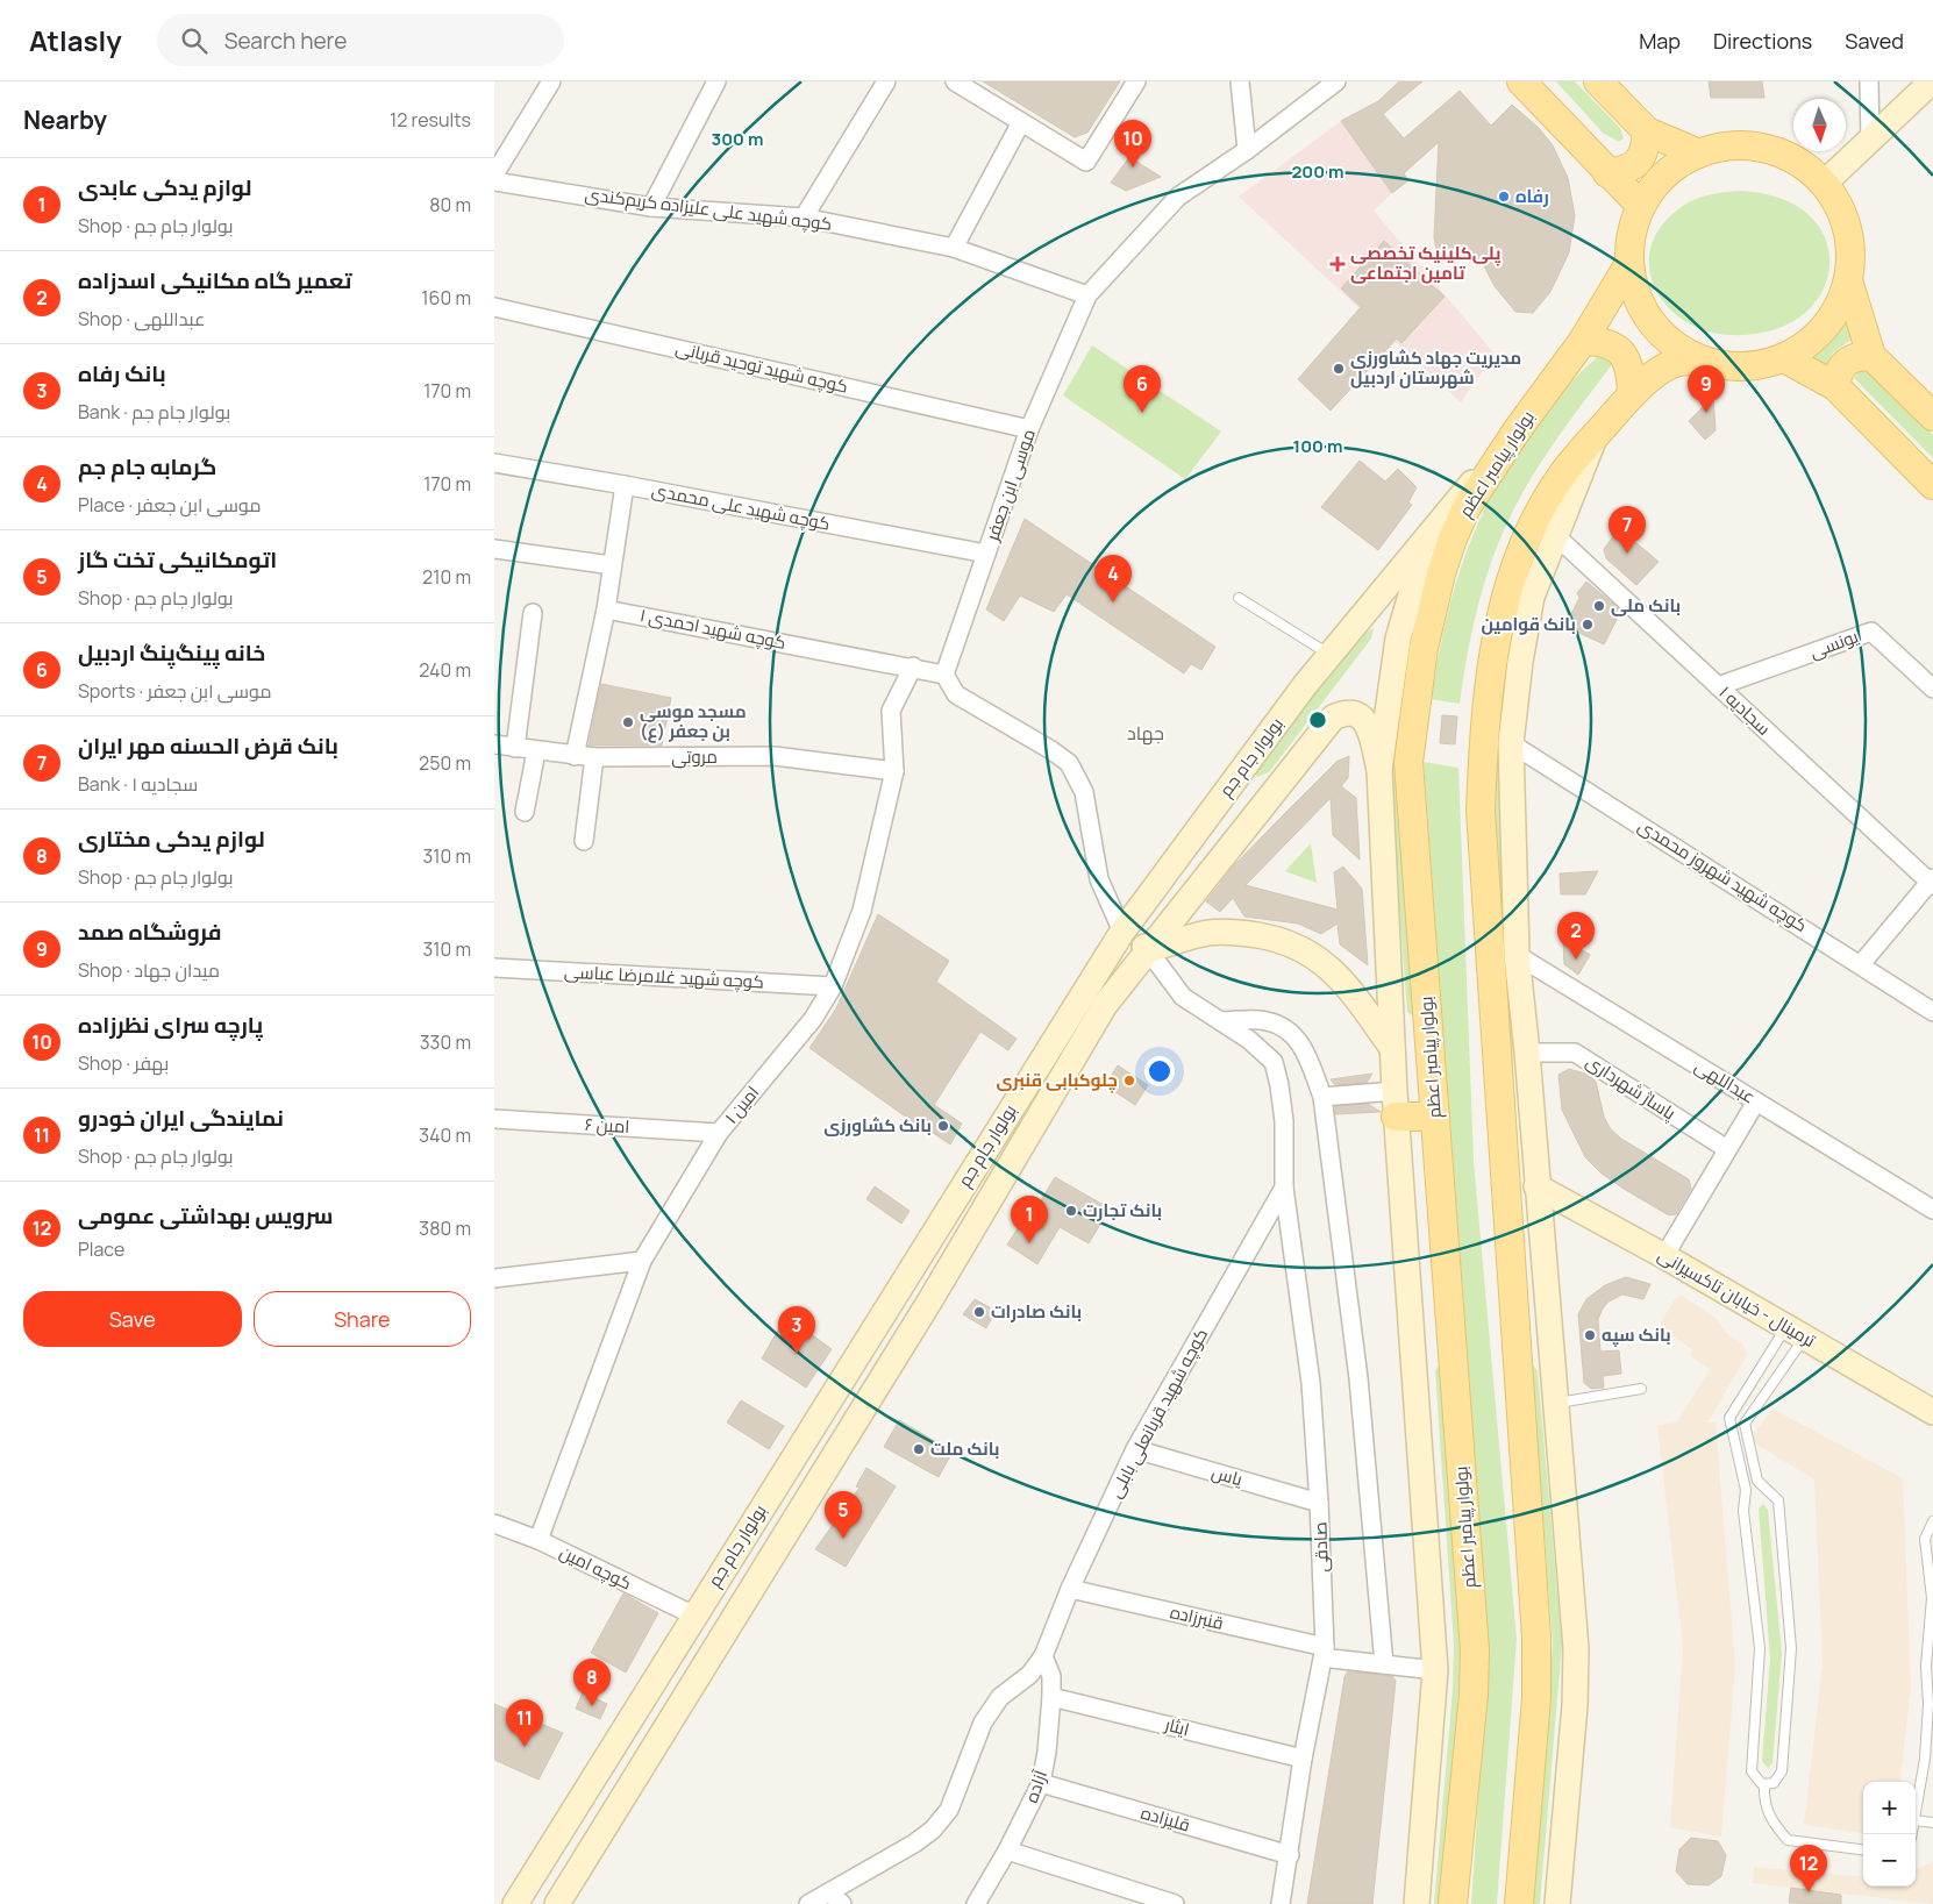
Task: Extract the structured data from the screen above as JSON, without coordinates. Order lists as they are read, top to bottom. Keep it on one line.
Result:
{"streets":{"main road":["بولوار پیامبر اعظم","بولوار جام جم","ترمینال - خیابان تاکسیرانی"],"street":["کوچه شهید علی علیزاده کریم‌کندی","کوچه شهید توحید قربانی","موسی ابن جعفر","کوچه شهید علی محمدی","کوچه شهید احمدی ۱","یونسی","سجادیه ۱","مروتی","کوچه شهید شهروز محمدی","کوچه شهید غلامرضا عباسی","عبداللهی","پاساژ شهرداری","امین ۱","امین ۶","کوچه شهید قربانعلی بابلی","یاس","صادقی","کوچه امین","قنبرزاده","ایثار","آزاده","قلیزاده"]},"crossings":[["کوچه شهید علی علیزاده کریم‌کندی","موسی ابن جعفر"],["کوچه شهید توحید قربانی","موسی ابن جعفر"],["بولوار پیامبر اعظم","بولوار جام جم"],["موسی ابن جعفر","کوچه شهید علی محمدی"],["موسی ابن جعفر","کوچه شهید احمدی ۱"],["کوچه شهید احمدی ۱","امین ۱"],["یونسی","سجادیه ۱"],["مروتی","امین ۱"],["بولوار جام جم","کوچه شهید قربانعلی بابلی"],["بولوار جام جم","کوچه امین"],["کوچه شهید غلامرضا عباسی","امین ۱"],["امین ۱","امین ۶"],["امین ۱","کوچه امین"],["کوچه شهید قربانعلی بابلی","یاس"],["کوچه شهید قربانعلی بابلی","صادقی"],["کوچه شهید قربانعلی بابلی","قنبرزاده"],["کوچه شهید قربانعلی بابلی","آزاده"],["یاس","صادقی"],["صادقی","قنبرزاده"],["صادقی","ایثار"],["صادقی","قلیزاده"],["ایثار","آزاده"],["آزاده","قلیزاده"]],"districts":["جهاد"],"places":{"other":["رفاه","مدیریت جهاد کشاورزی شهرستان اردبیل","بانک ملی","بانک قوامین","مسجد موسی بن جعفر (ع)","چلوکبابی قنبری","بانک کشاورزی","بانک تجارت","بانک صادرات","بانک سپه","بانک ملت"],"health":["پلی‌کلینیک تخصصی تامین اجتماعی"]},"north":"bottom","page":{"header":"Atlasly","search":"Search here","nav":["Map","Directions","Saved"],"heading":["Nearby","12 results"],"pins":["10","6","9","7","4","2","1","3","5","8","11","12"],"list":[{"mark":"1","name":"لوازم یدکی عابدی","note":"Shop · بولوار جام جم","value":"80 m"},{"mark":"2","name":"تعمیر گاه مکانیکی اسدزاده","note":"Shop · عبداللهی","value":"160 m"},{"mark":"3","name":"بانک رفاه","note":"Bank · بولوار جام جم","value":"170 m"},{"mark":"4","name":"گرمابه جام جم","note":"Place · موسی ابن جعفر","value":"170 m"},{"mark":"5","name":"اتومکانیکی تخت گاز","note":"Shop · بولوار جام جم","value":"210 m"},{"mark":"6","name":"خانه پینگ‌پنگ اردبیل","note":"Sports · موسی ابن جعفر","value":"240 m"},{"mark":"7","name":"بانک قرض الحسنه مهر ایران","note":"Bank · سجادیه ۱","value":"250 m"},{"mark":"8","name":"لوازم یدکی مختاری","note":"Shop · بولوار جام جم","value":"310 m"},{"mark":"9","name":"فروشگاه صمد","note":"Shop · میدان جهاد","value":"310 m"},{"mark":"10","name":"پارچه‌ سرای نظرزاده","note":"Shop · بهفر","value":"330 m"},{"mark":"11","name":"نمایندگی ایران خودرو","note":"Shop · بولوار جام جم","value":"340 m"},{"mark":"12","name":"سرویس بهداشتی عمومی","note":"Place","value":"380 m"}],"buttons":["Save","Share"],"map_buttons":["+","−"]},"rings":["300 m","200 m","100 m"]}
